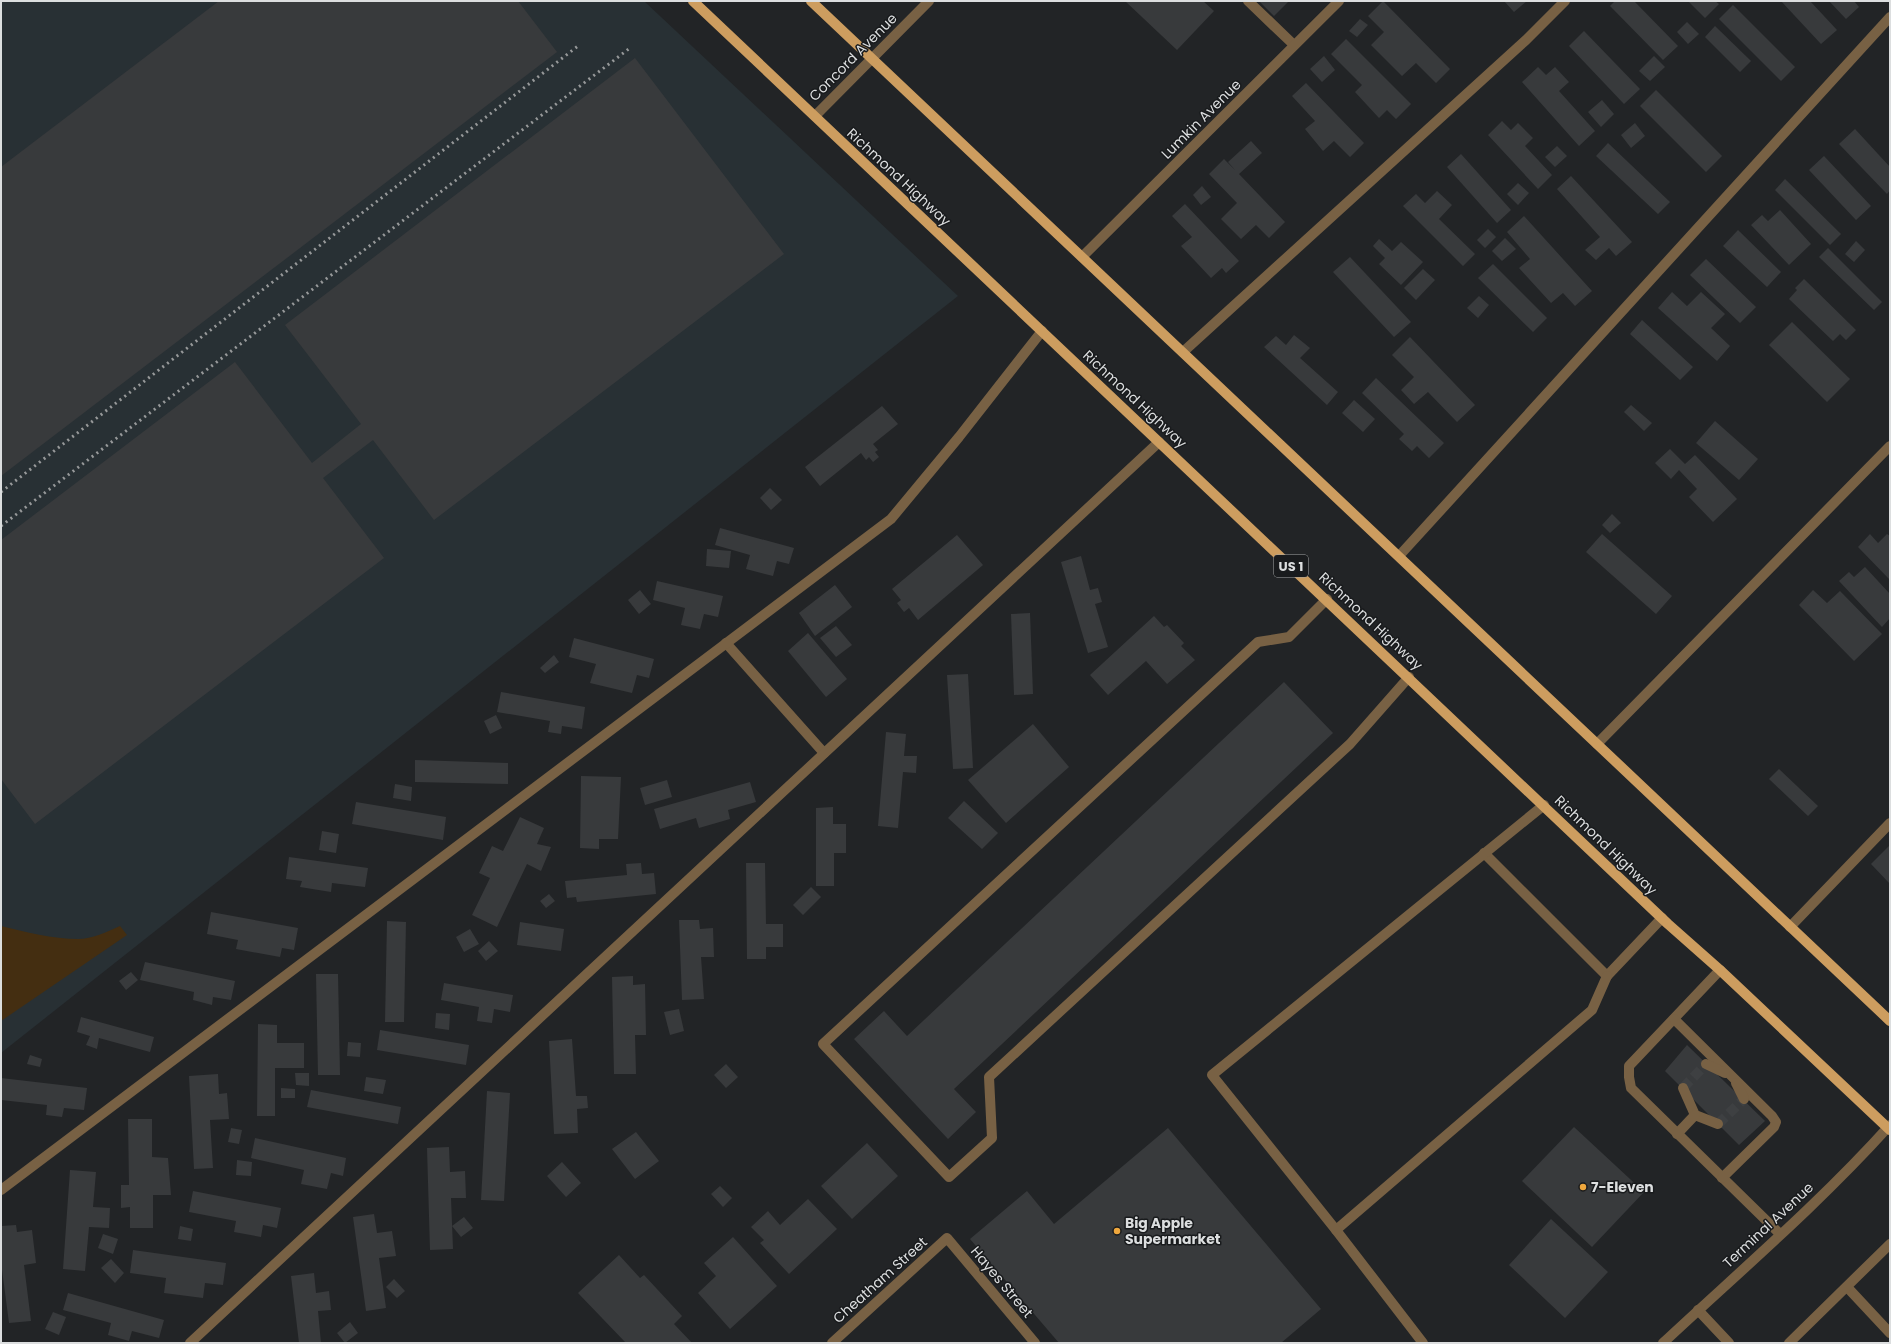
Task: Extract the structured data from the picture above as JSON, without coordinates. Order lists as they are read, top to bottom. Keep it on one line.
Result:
{"streets":{"main road":["Richmond Highway","US 1"],"street":["Concord Avenue","Lumkin Avenue","Terminal Avenue","Cheatham Street","Hayes Street"]},"crossings":[["Concord Avenue","Richmond Highway"],["Richmond Highway","Terminal Avenue"],["Cheatham Street","Hayes Street"]],"places":["7-Eleven","Big Apple Supermarket"]}
